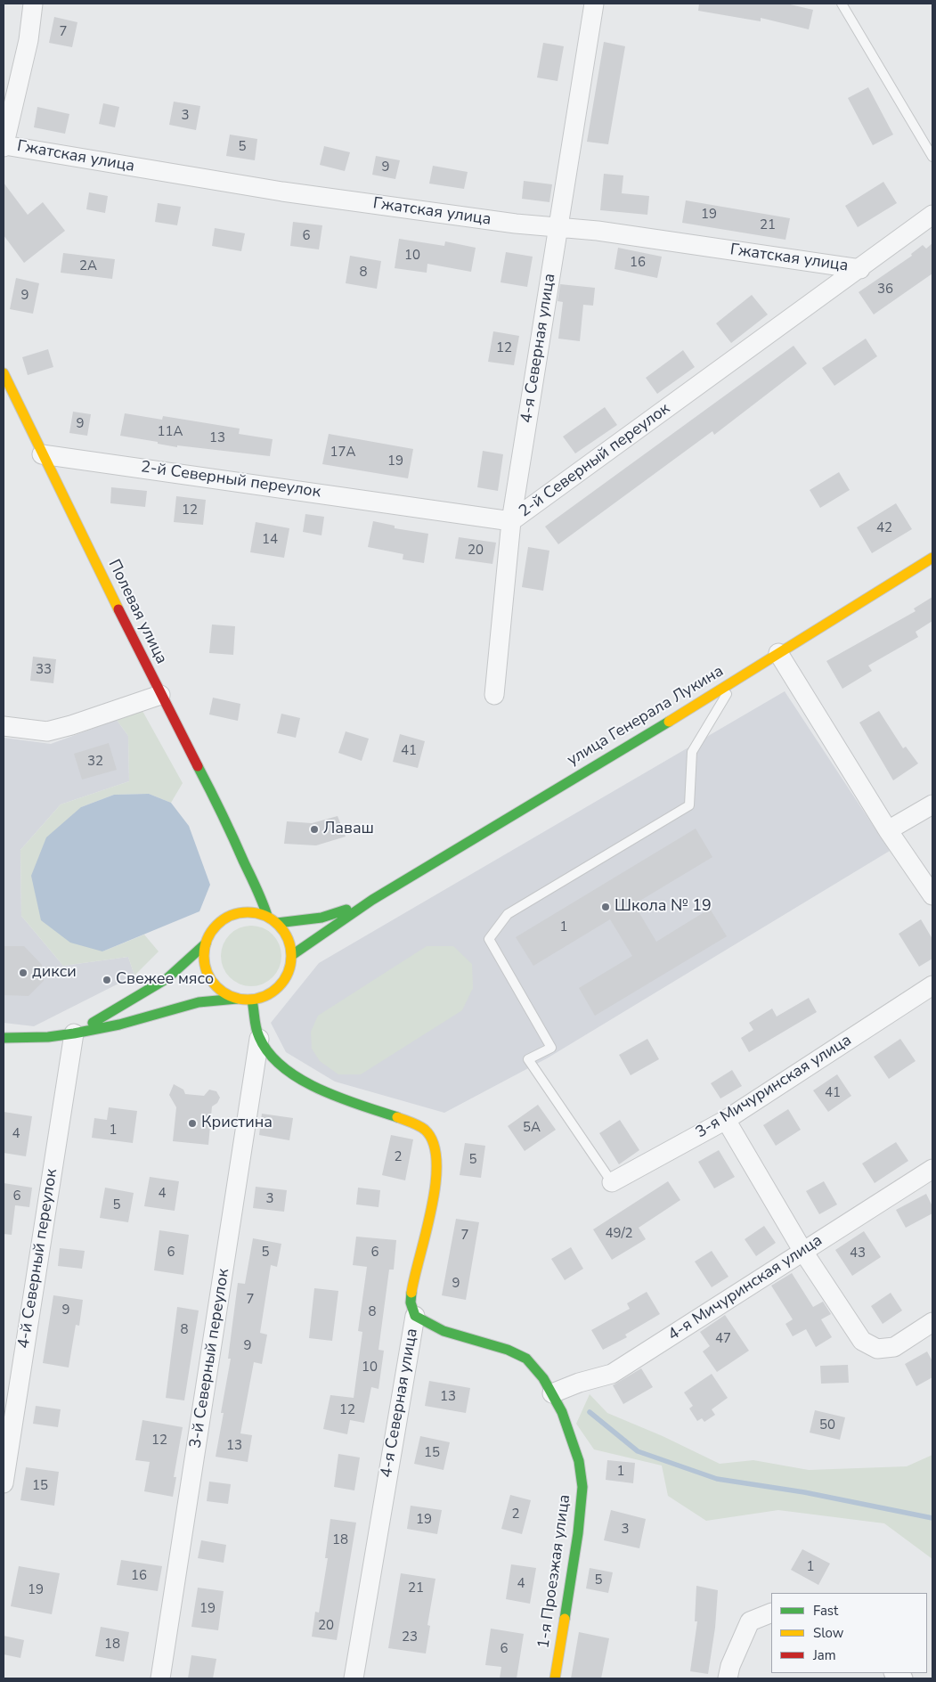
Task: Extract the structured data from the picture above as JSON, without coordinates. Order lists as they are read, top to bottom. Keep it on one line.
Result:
{"streets":{"main road":["4-я Северная улица","Полевая улица","улица Генерала Лукина","1-я Проезжая улица"],"street":["Гжатская улица","2-й Северный переулок","3-я Мичуринская улица","4-й Северный переулок","4-я Мичуринская улица","3-й Северный переулок"]},"crossings":[["Гжатская улица","4-я Северная улица"],["Гжатская улица","2-й Северный переулок"],["4-я Северная улица","2-й Северный переулок"],["4-я Северная улица","3-й Северный переулок"],["4-я Северная улица","1-я Проезжая улица"],["2-й Северный переулок","Полевая улица"],["Полевая улица","улица Генерала Лукина"],["4-я Мичуринская улица","1-я Проезжая улица"]],"places":["Лаваш","Школа № 19","дикси","Свежее мясо","Кристина"],"house_numbers":["7","3","5","9","19","21","6","10","16","2А","8","36","9","12","9","11А","13","17А","19","12","42","14","20","33","41","32","1","41","5А","1","4","2","5","4","6","3","5","49/2","7","6","5","6","43","9","7","9","8","8","47","9","10","13","12","50","12","13","15","1","15","2","19","3","18","1","16","5","4","21","19","19","20","23","18","6"],"legend":["Fast","Slow","Jam"]}
